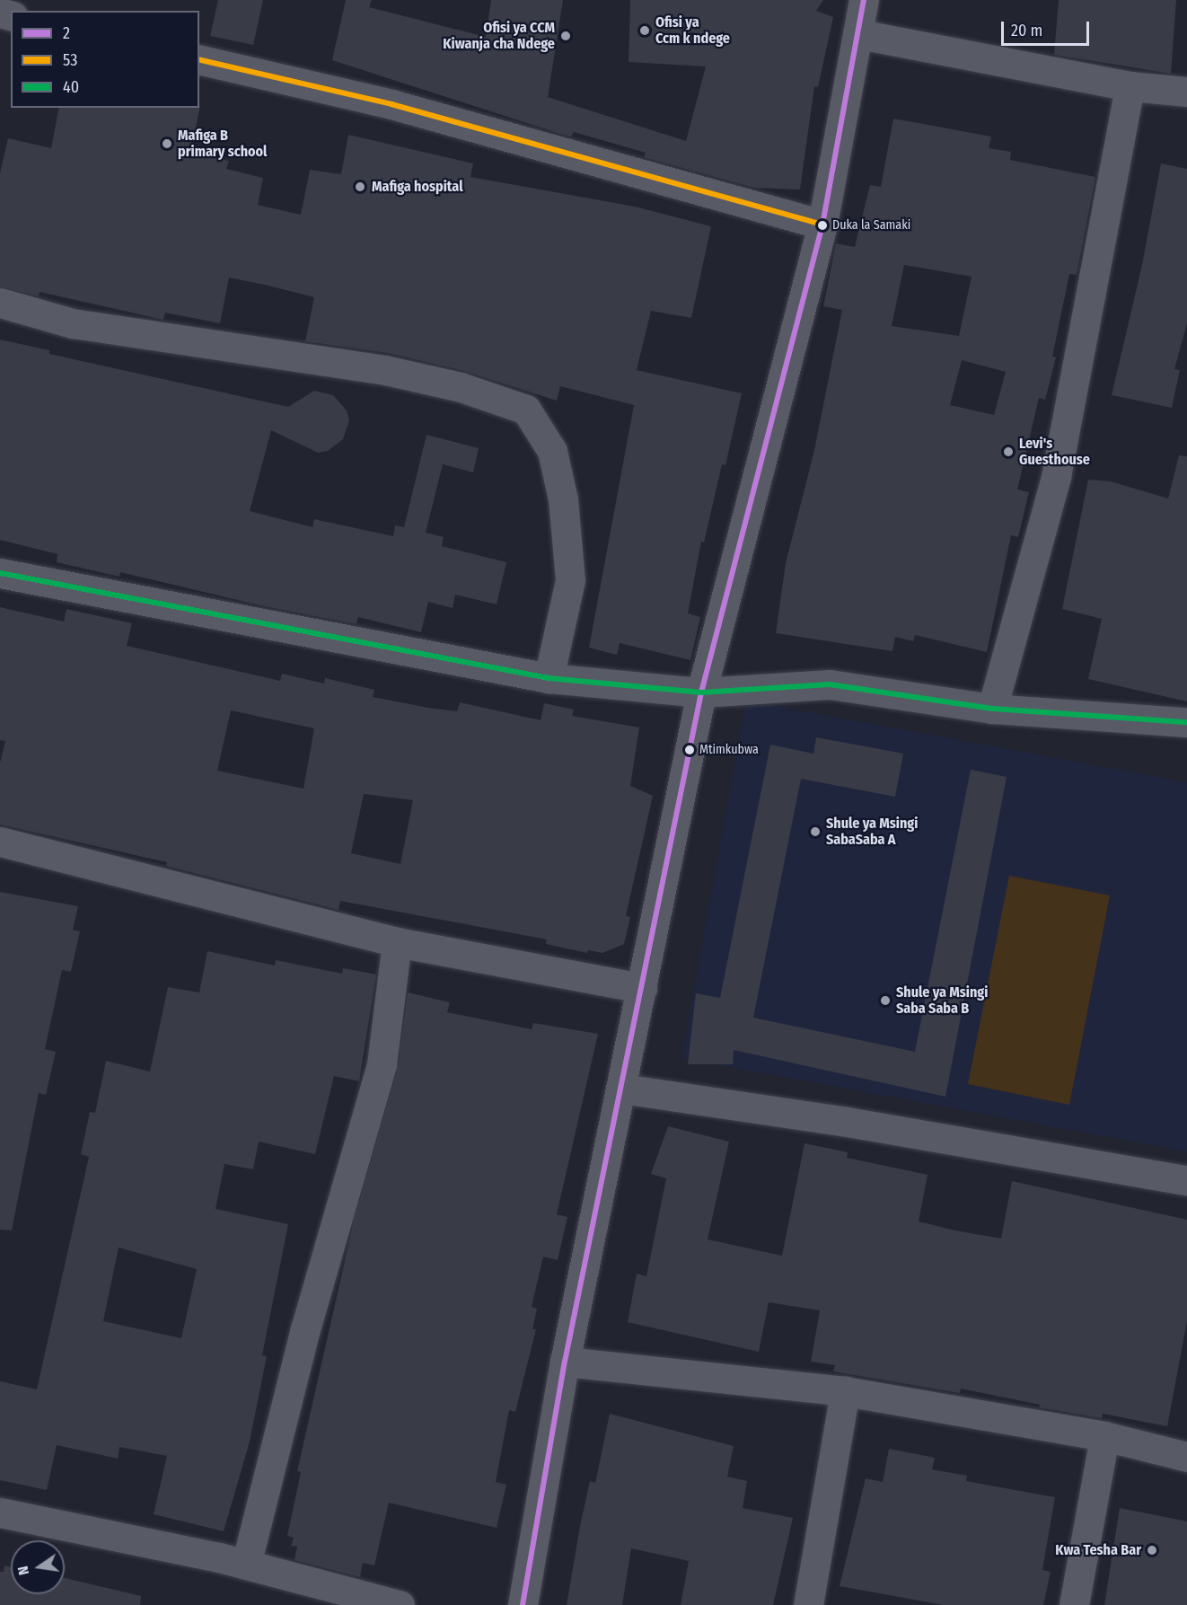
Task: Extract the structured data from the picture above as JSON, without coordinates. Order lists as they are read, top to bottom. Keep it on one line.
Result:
{"places":["Ofisi ya Ccm k ndege","Ofisi ya CCM Kiwanja cha Ndege","Mafiga B primary school","Mafiga hospital","Duka la Samaki","Levi's Guesthouse","Mtimkubwa","Shule ya Msingi SabaSaba A","Shule ya Msingi Saba Saba B","Kwa Tesha Bar"],"lines":["transit line 2","transit line 53","transit line 40"],"legend":["2","53","40"],"scale_bar":"20 m","north":"left"}
